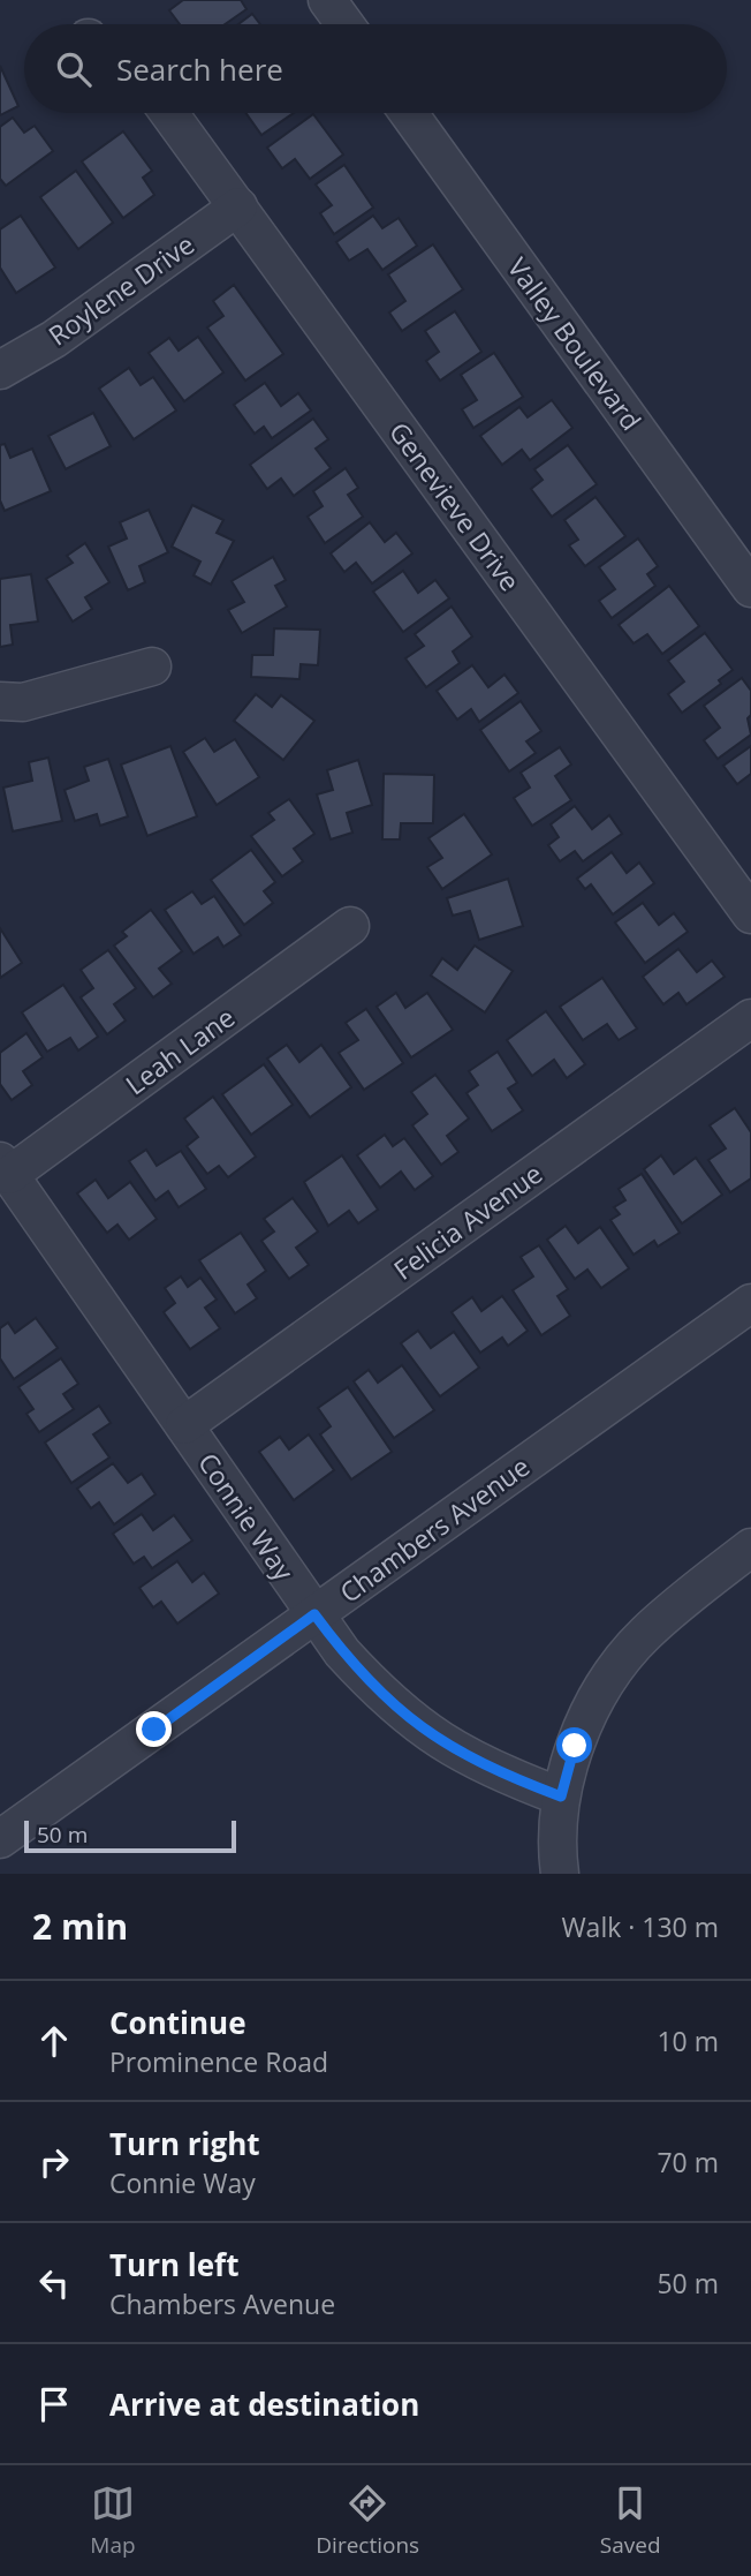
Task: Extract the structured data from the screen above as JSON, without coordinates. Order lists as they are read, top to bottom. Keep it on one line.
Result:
{"streets":{"street":["Roylene Drive","Valley Boulevard","Genevieve Drive","Leah Lane","Felicia Avenue","Connie Way","Chambers Avenue"]},"crossings":[["Roylene Drive","Genevieve Drive"],["Leah Lane","Connie Way"],["Felicia Avenue","Connie Way"],["Connie Way","Chambers Avenue"]],"scale_bar":"50 m","page":{"search":"Search here","scale":"50 m","heading":["2 min","Walk · 130 m"],"list":[["Continue","Prominence Road","10 m"],["Turn right","Connie Way","70 m"],["Turn left","Chambers Avenue","50 m"],"Arrive at destination"],"nav":["Map","Directions","Saved"]}}
